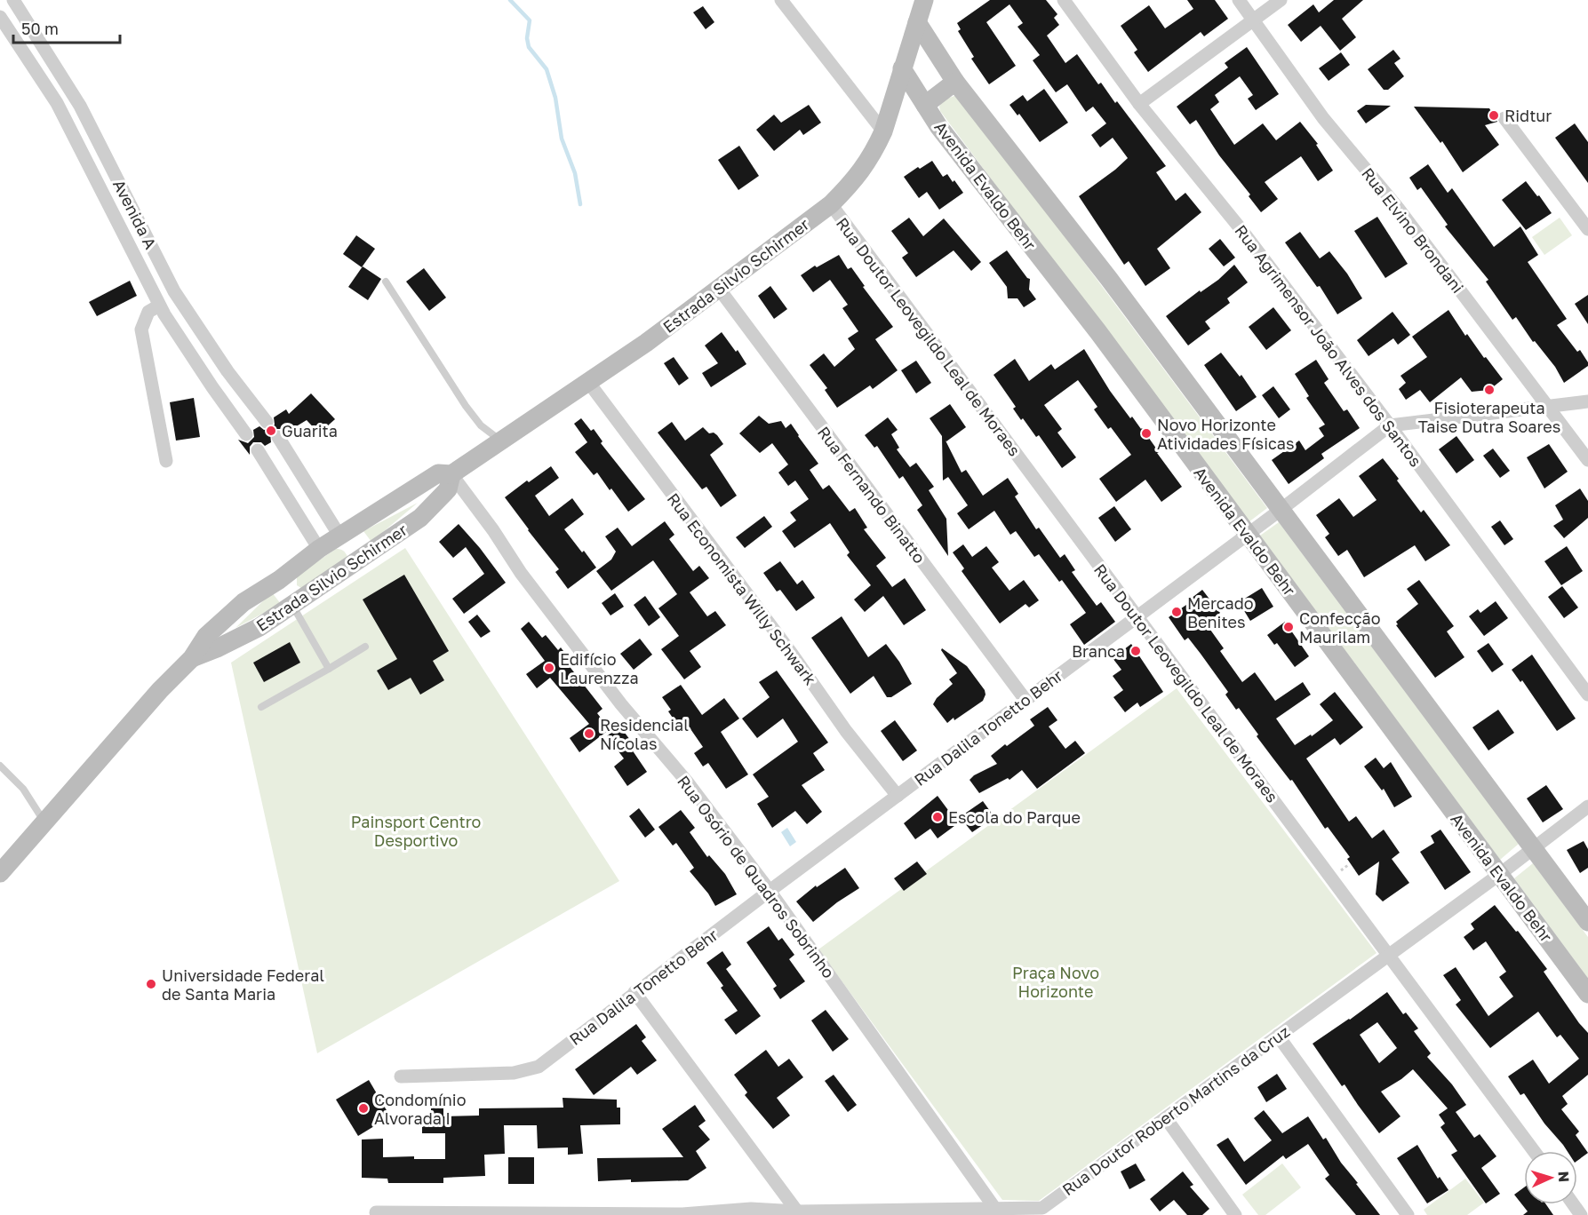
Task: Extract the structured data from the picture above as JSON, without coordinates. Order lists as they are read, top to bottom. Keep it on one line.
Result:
{"streets":{"street":["Avenida Evaldo Behr","Avenida A","Rua Elvino Brondani","Estrada Silvio Schirmer","Rua Doutor Leovegildo Leal de Moraes","Rua Agrimensor João Alves dos Santos","Rua Fernando Binatto","Rua Economista Willy Schwark","Rua Dalila Tonetto Behr","Rua Osório de Quadros Sobrinho","Rua Doutor Roberto Martins da Cruz"]},"crossings":[["Avenida Evaldo Behr","Estrada Silvio Schirmer"],["Avenida Evaldo Behr","Rua Dalila Tonetto Behr"],["Avenida Evaldo Behr","Rua Doutor Roberto Martins da Cruz"],["Estrada Silvio Schirmer","Rua Doutor Leovegildo Leal de Moraes"],["Estrada Silvio Schirmer","Rua Fernando Binatto"],["Estrada Silvio Schirmer","Rua Economista Willy Schwark"],["Estrada Silvio Schirmer","Rua Osório de Quadros Sobrinho"],["Rua Doutor Leovegildo Leal de Moraes","Rua Dalila Tonetto Behr"],["Rua Doutor Leovegildo Leal de Moraes","Rua Doutor Roberto Martins da Cruz"],["Rua Agrimensor João Alves dos Santos","Rua Dalila Tonetto Behr"],["Rua Fernando Binatto","Rua Dalila Tonetto Behr"],["Rua Economista Willy Schwark","Rua Dalila Tonetto Behr"],["Rua Dalila Tonetto Behr","Rua Osório de Quadros Sobrinho"],["Rua Osório de Quadros Sobrinho","Rua Doutor Roberto Martins da Cruz"]],"parks":["Painsport Centro Desportivo","Praça Novo Horizonte"],"places":["Ridtur","Fisioterapeuta Taise Dutra Soares","Guarita","Novo Horizonte Atividades Físicas","Mercado Benites","Confecção Maurilam","Branca","Edifício Laurenzza","Residencial Nícolas","Escola do Parque","Universidade Federal de Santa Maria","Condomínio Alvorada I"],"scale_bar":"50 m","north":"right"}
